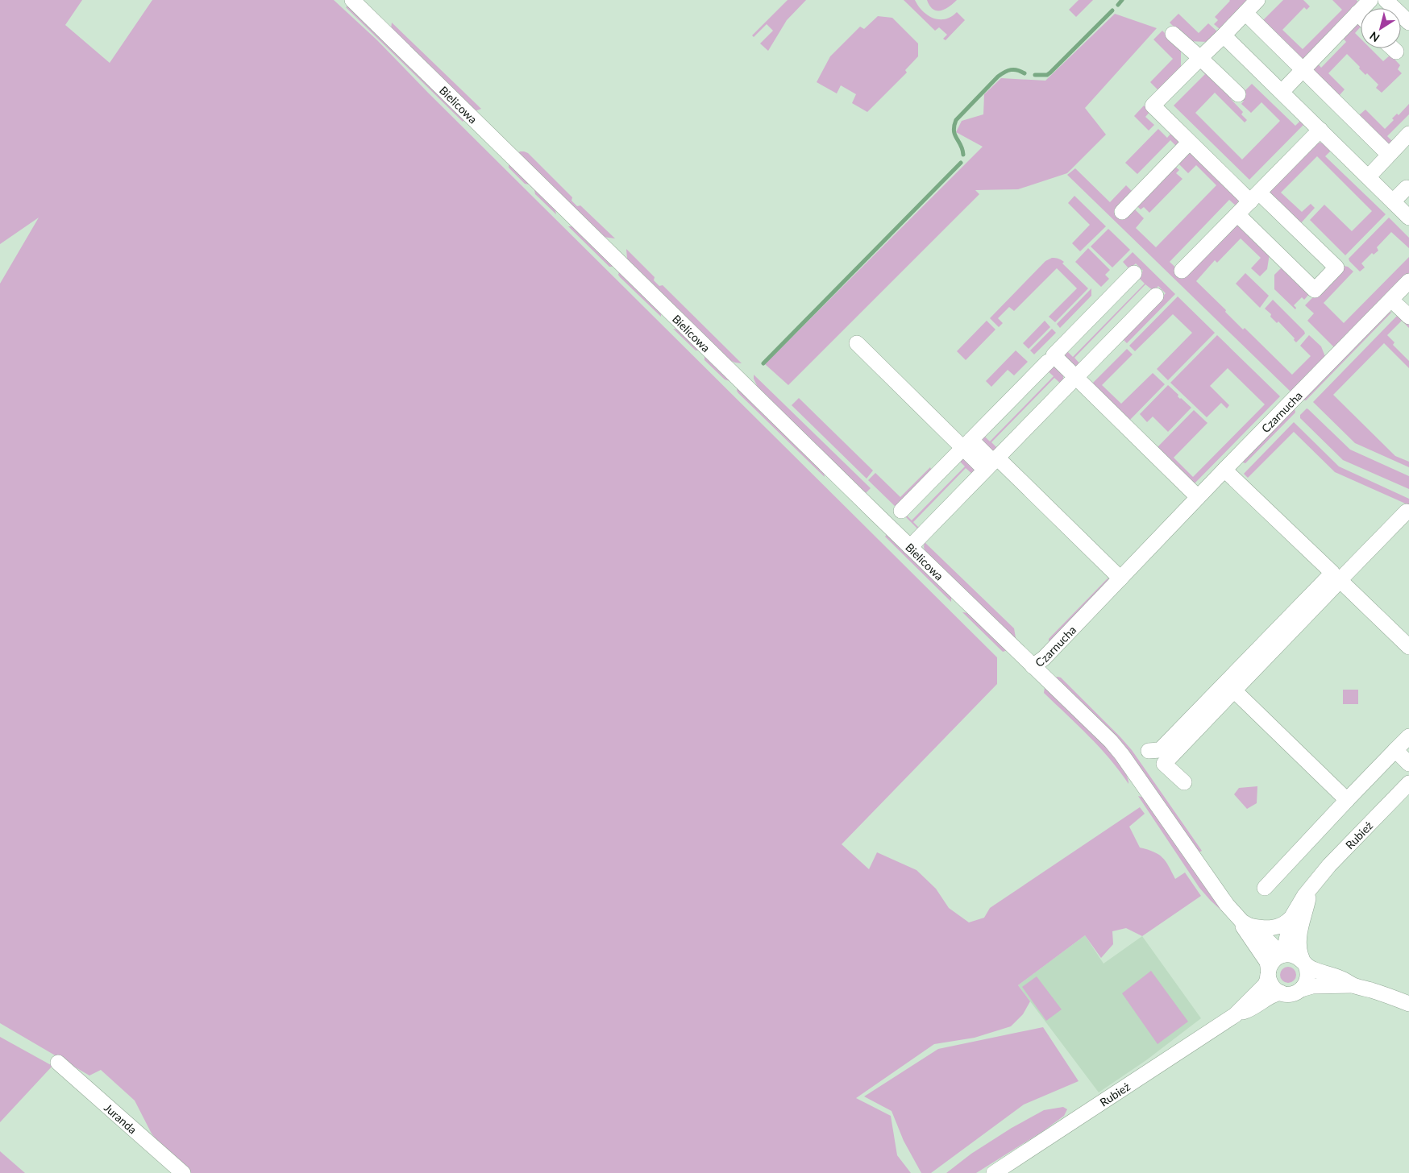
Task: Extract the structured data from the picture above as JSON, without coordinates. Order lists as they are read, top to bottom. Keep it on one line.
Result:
{"streets":{"street":["Bielicowa","Czarnucha","Rubież","Juranda"]},"crossings":[["Bielicowa","Czarnucha"],["Czarnucha","Rubież"]],"north":"bottom left"}
